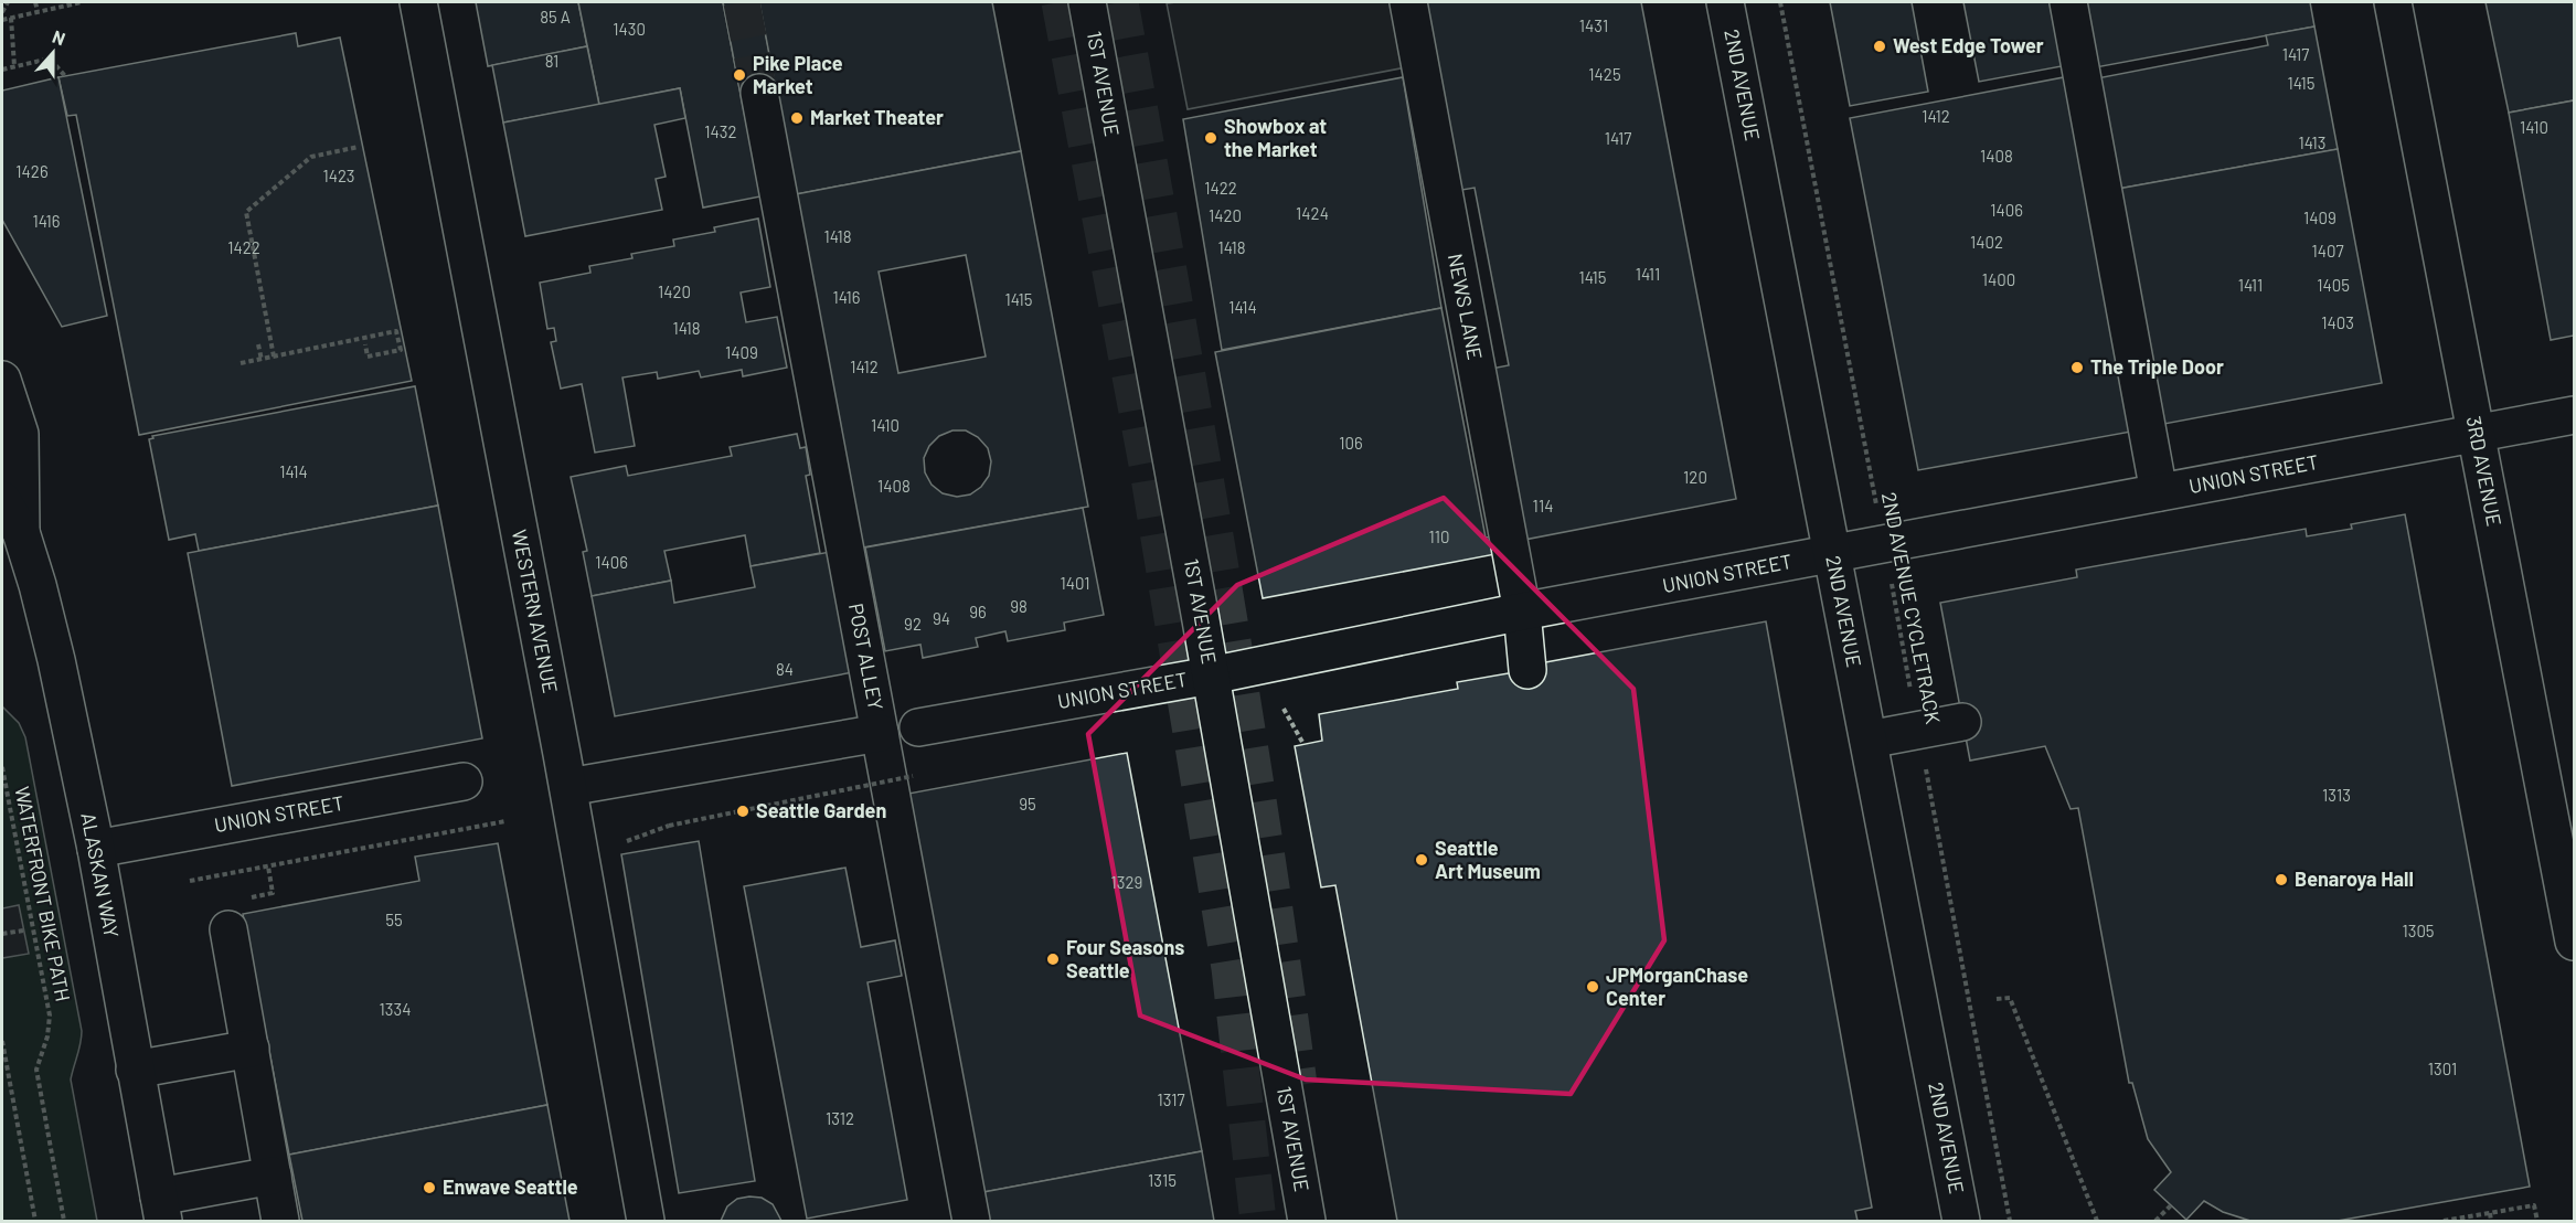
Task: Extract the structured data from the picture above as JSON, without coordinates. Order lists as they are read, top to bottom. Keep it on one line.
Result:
{"streets":{"main road":["1ST AVENUE","2ND AVENUE","NEWS LANE","3RD AVENUE","UNION STREET","WESTERN AVENUE","POST ALLEY","ALASKAN WAY"],"path":["2ND AVENUE CYCLETRACK","WATERFRONT BIKE PATH"]},"crossings":[["1ST AVENUE","UNION STREET"],["2ND AVENUE","UNION STREET"],["NEWS LANE","UNION STREET"],["3RD AVENUE","UNION STREET"],["UNION STREET","2ND AVENUE CYCLETRACK"],["UNION STREET","ALASKAN WAY"]],"places":["West Edge Tower","Pike Place Market","Market Theater","Showbox at the Market","The Triple Door","Seattle Garden","Seattle Art Museum","Benaroya Hall","Four Seasons Seattle","JPMorganChase Center","Enwave Seattle"],"house_numbers":["85 A","1431","1430","1417","81","1425","1415","1412","1410","1432","1417","1413","1408","1426","1423","1422","1406","1424","1420","1409","1416","1418","1402","1422","1418","1407","1411","1415","1400","1411","1405","1420","1416","1415","1414","1403","1418","1409","1412","1410","106","1414","120","1408","114","110","1406","1401","98","96","94","92","84","1313","95","1329","55","1305","1334","1301","1317","1312","1315"],"north":"top"}
